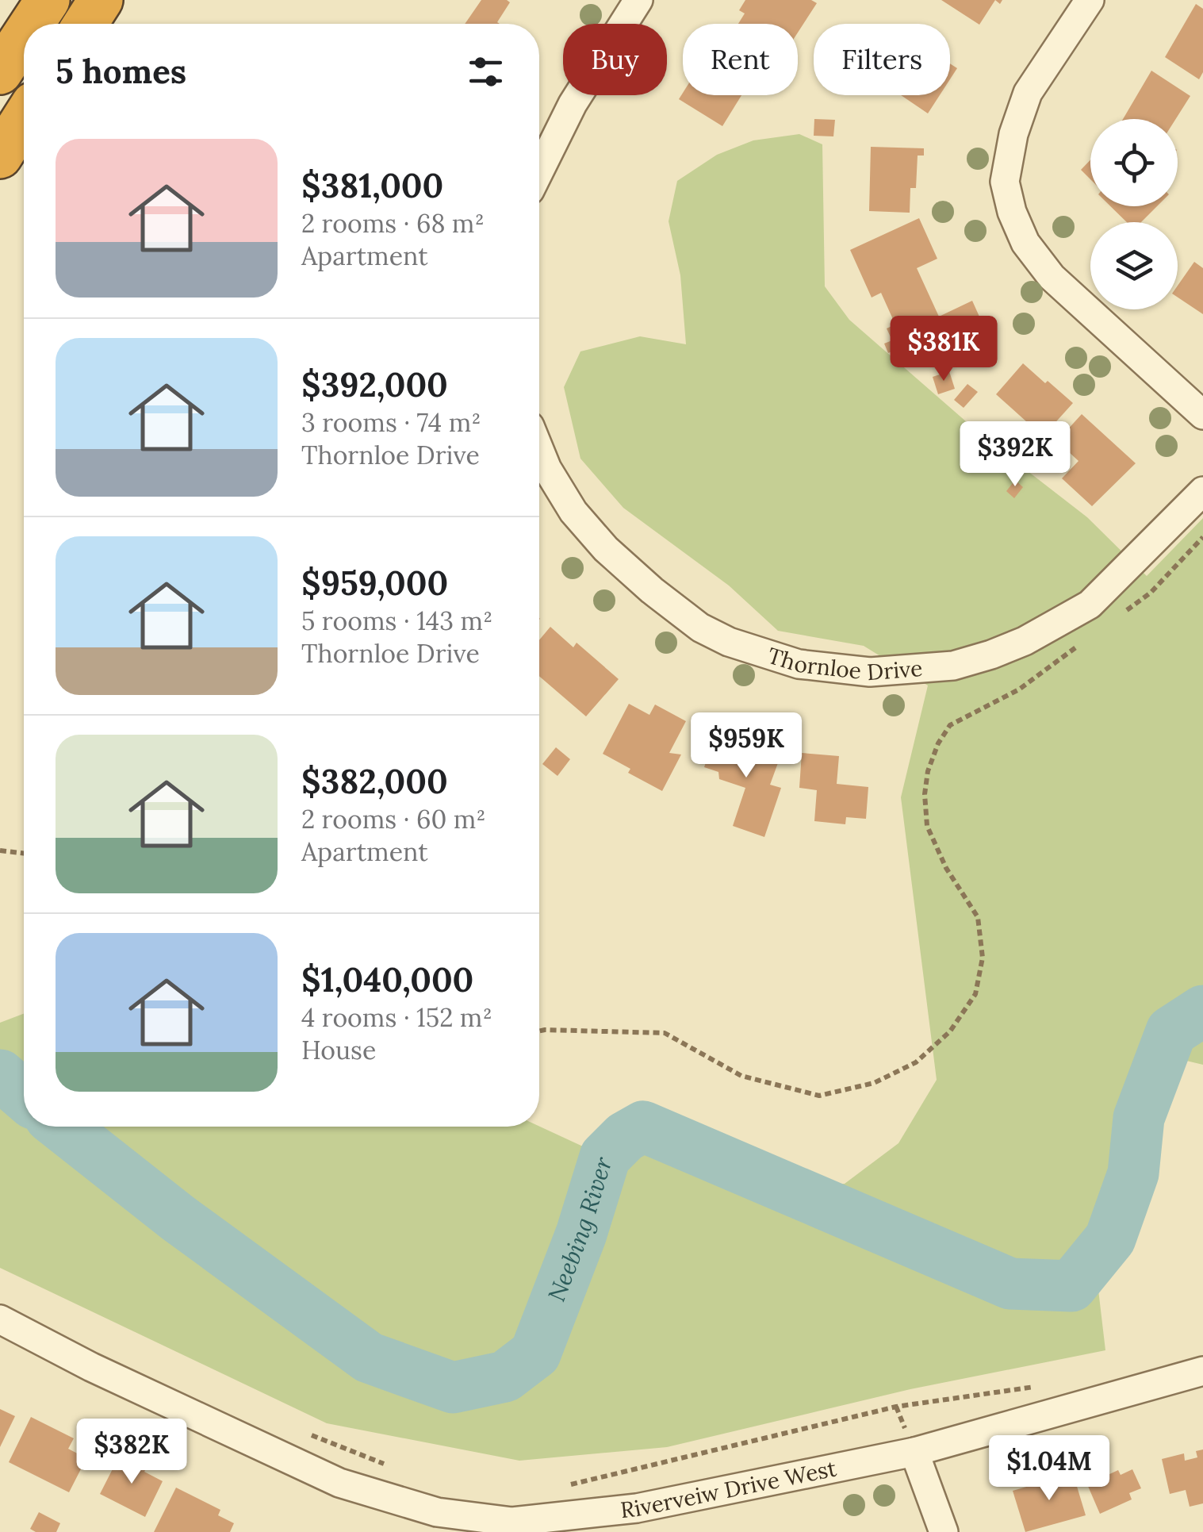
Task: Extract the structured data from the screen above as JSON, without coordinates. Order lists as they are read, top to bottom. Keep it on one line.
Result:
{"streets":{"street":["Thornloe Drive","Riverveiw Drive West"]},"water":["Neebing River"],"page":{"chip":["Buy","Rent","Filters"],"heading":"5 homes","list":[{"name":"$381,000","note":"2 rooms · 68 m² · Apartment"},{"name":"$392,000","note":"3 rooms · 74 m² · Thornloe Drive"},{"name":"$959,000","note":"5 rooms · 143 m² · Thornloe Drive"},{"name":"$382,000","note":"2 rooms · 60 m² · Apartment"},{"name":"$1,040,000","note":"4 rooms · 152 m² · House"}],"price":["$381K","$392K","$959K","$382K","$1.04M"]}}
